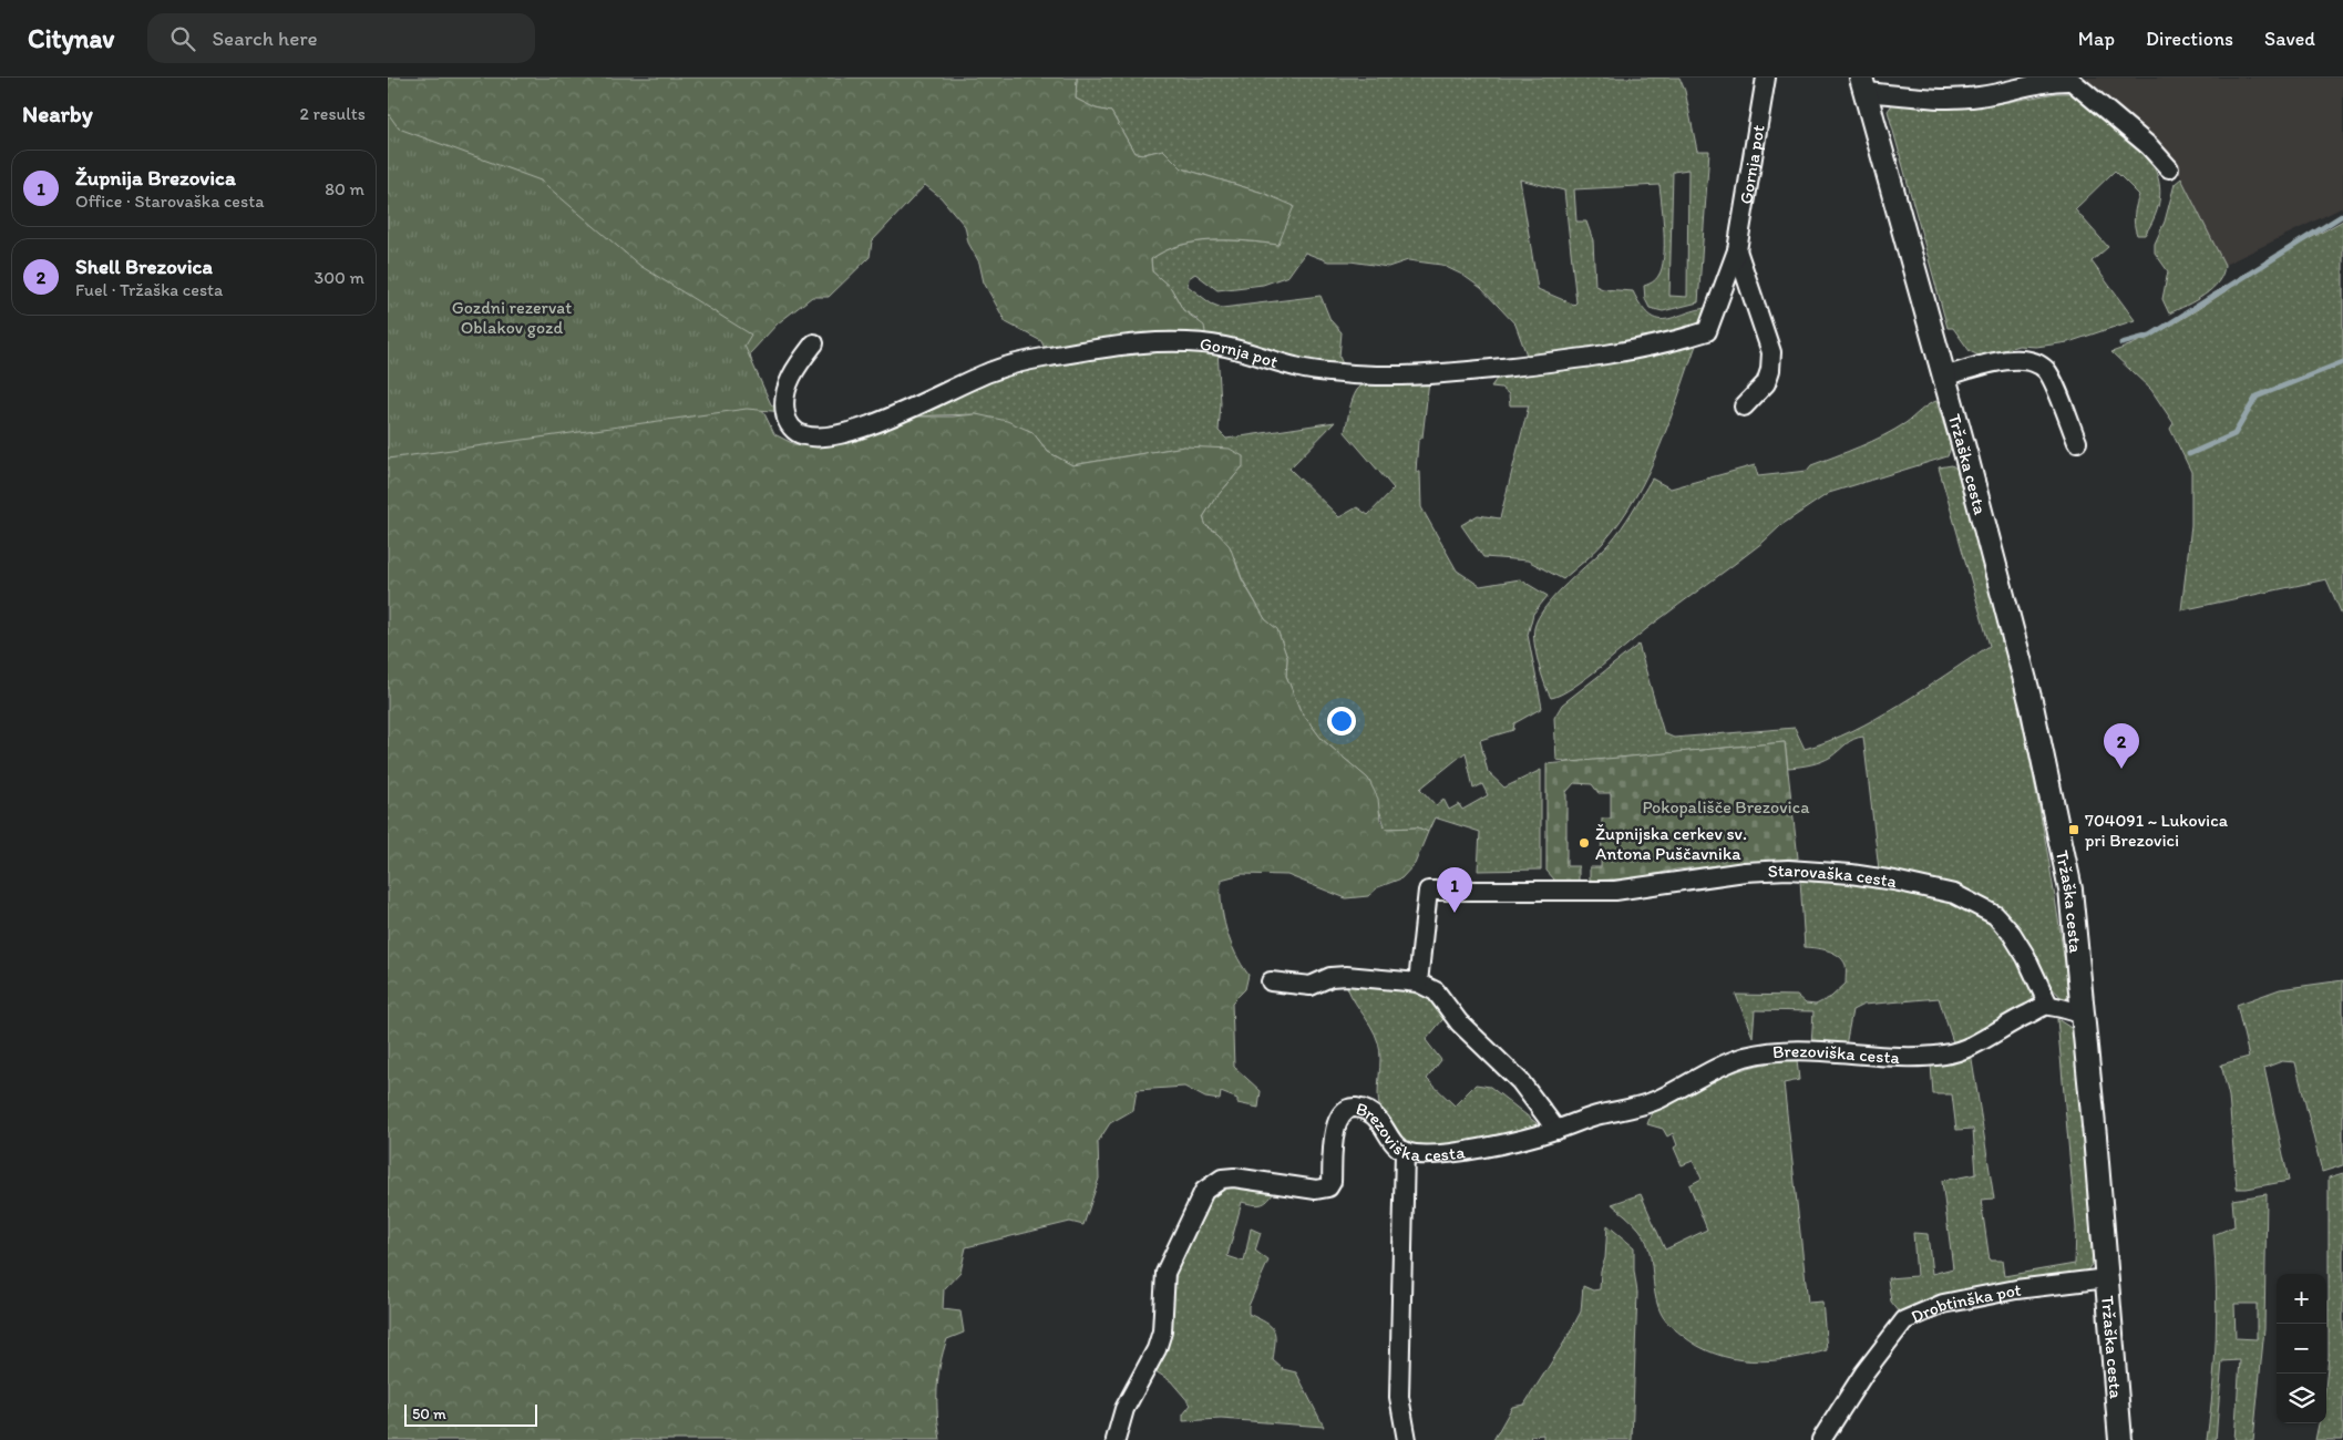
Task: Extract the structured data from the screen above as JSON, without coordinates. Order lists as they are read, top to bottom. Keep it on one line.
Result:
{"streets":{"main road":["Tržaška cesta"],"street":["Gornja pot","Starovaška cesta","Brezoviška cesta","Drobtinška pot"]},"crossings":[["Tržaška cesta","Drobtinška pot"],["Starovaška cesta","Brezoviška cesta"]],"parks":["Gozdni rezervat Oblakov gozd","Pokopališče Brezovica"],"places":{"transit":["704091 ~ Lukovica pri Brezovici"],"other":["Župnijska cerkev sv. Antona Puščavnika"]},"scale_bar":"50 m","page":{"header":"Citynav","search":"Search here","nav":["Map","Directions","Saved"],"heading":["Nearby","2 results"],"list":[{"mark":"1","name":"Župnija Brezovica","note":"Office · Starovaška cesta","value":"80 m"},{"mark":"2","name":"Shell Brezovica","note":"Fuel · Tržaška cesta","value":"300 m"}],"pins":["2","1"],"map_buttons":["+","−"],"scale":"50 m"}}
